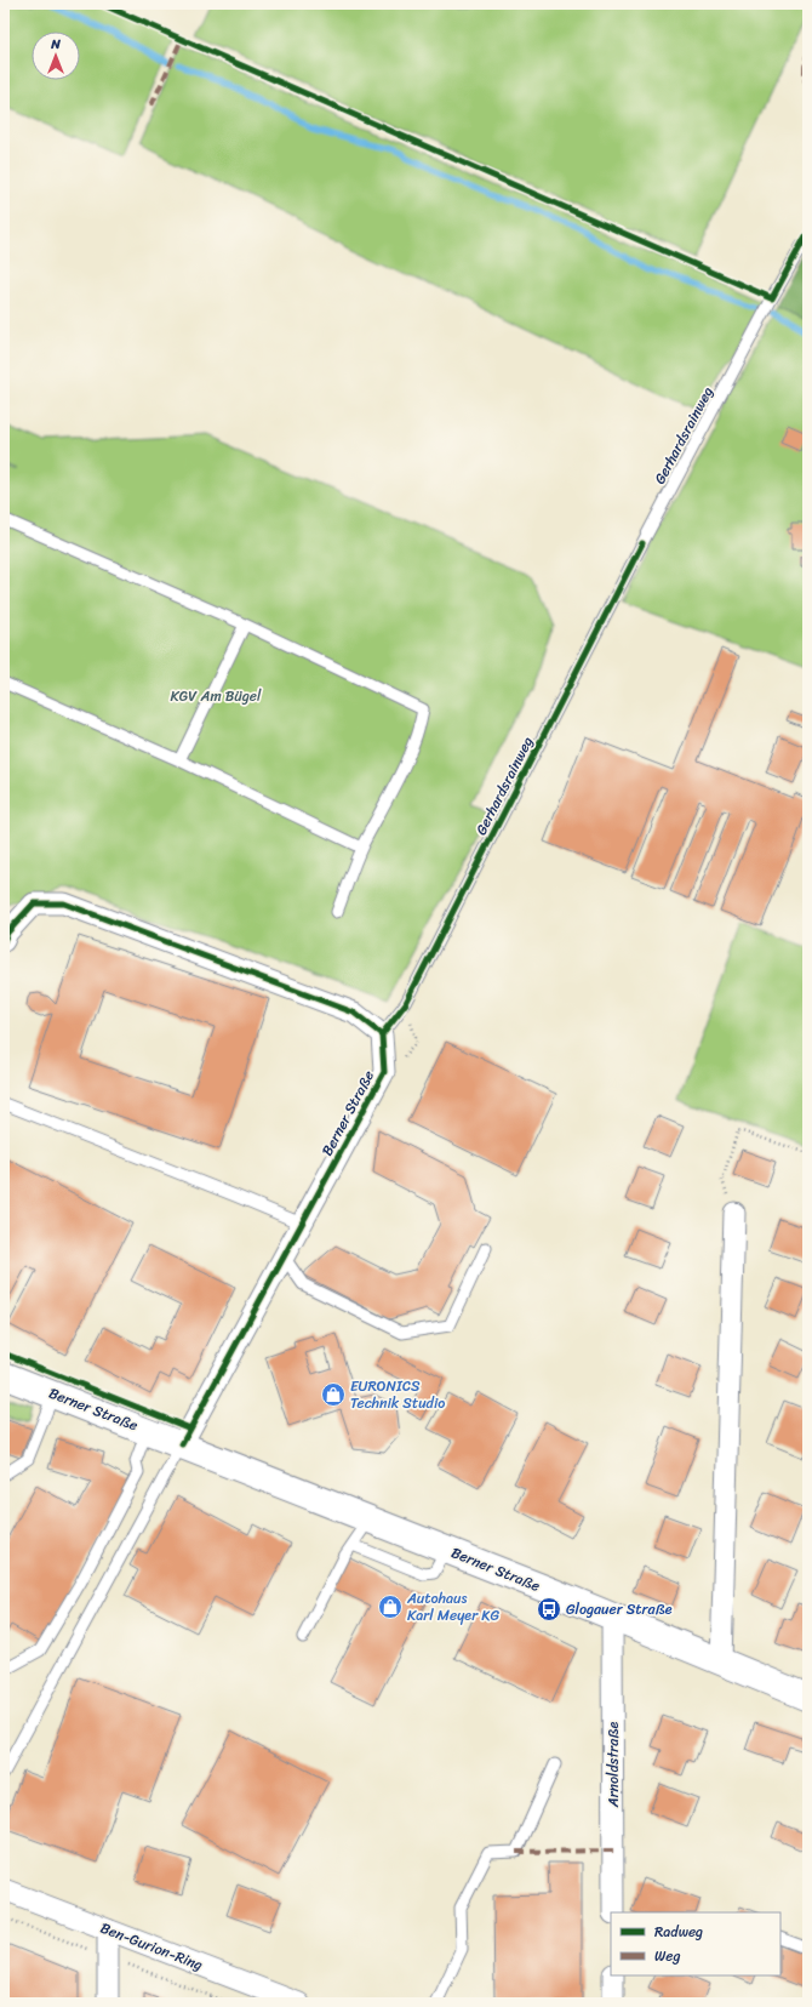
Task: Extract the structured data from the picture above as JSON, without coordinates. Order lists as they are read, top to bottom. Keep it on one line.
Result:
{"streets":{"street":["Berner Straße","Arnoldstraße","Ben-Gurion-Ring"],"lane":["Gerhardsrainweg"]},"crossings":[["Gerhardsrainweg","Berner Straße"],["Berner Straße","Arnoldstraße"]],"parks":["KGV Am Bügel"],"places":{"shop":["EURONICS Technik Studio","Autohaus Karl Meyer KG"],"bus stop":["Glogauer Straße"]},"legend":["Radweg","Weg"],"north":"top"}
